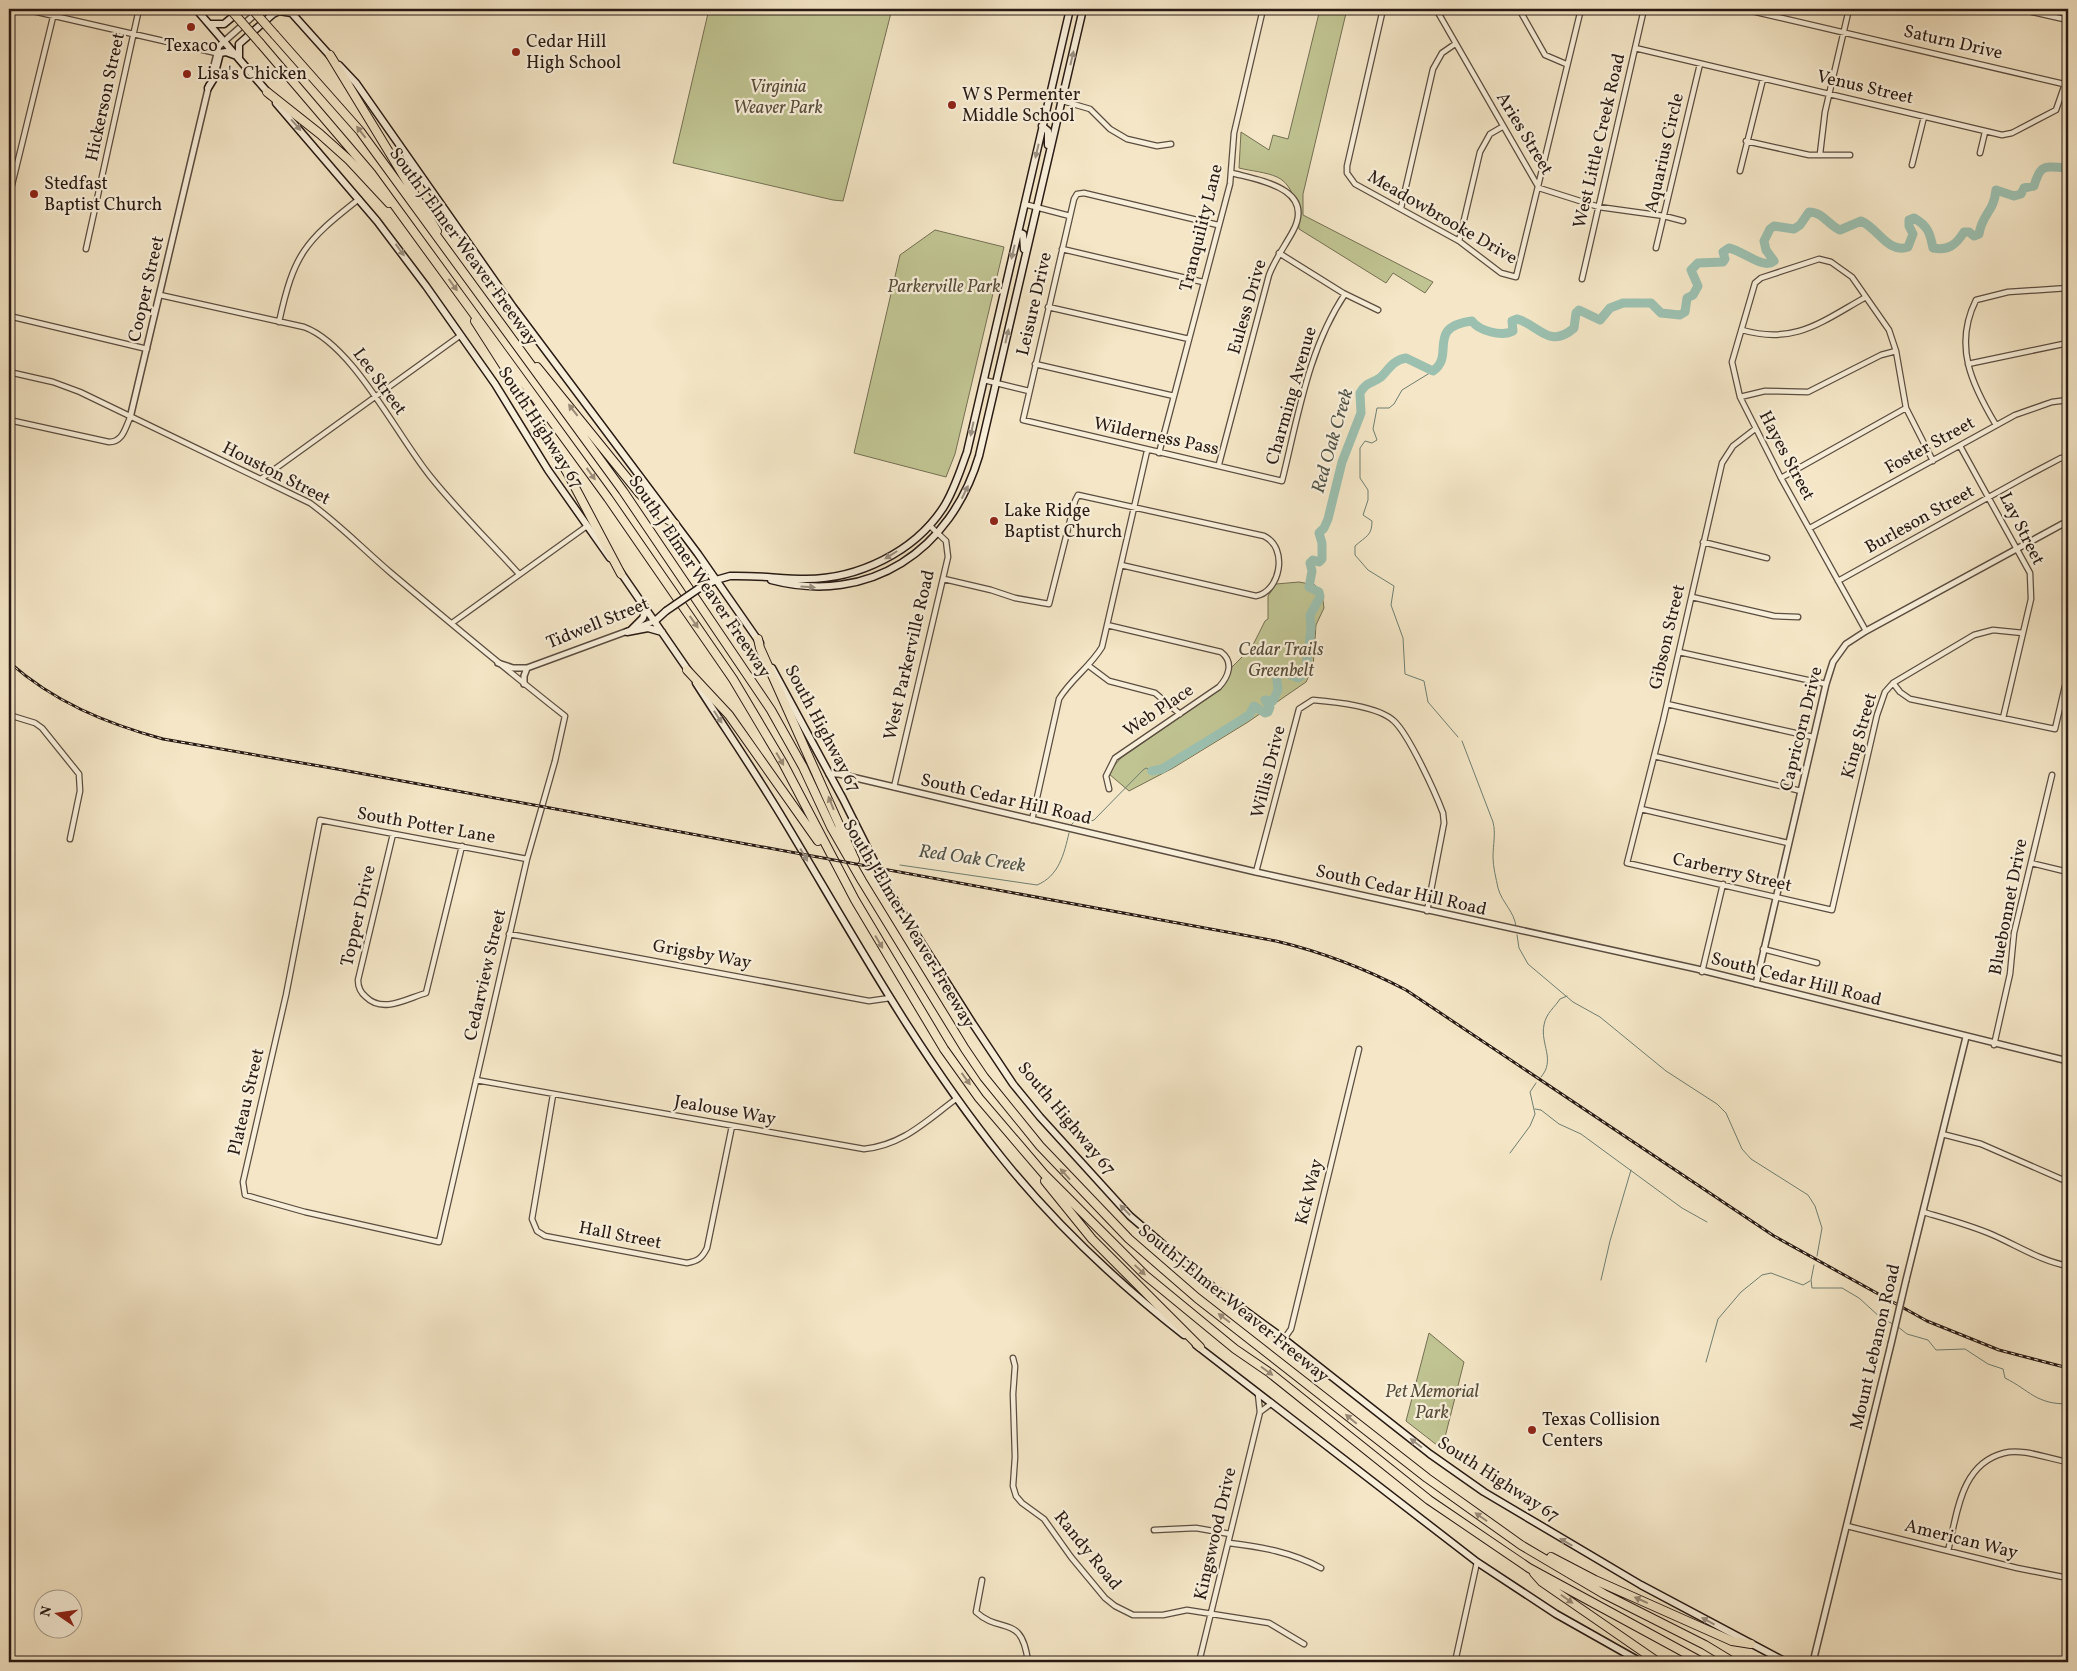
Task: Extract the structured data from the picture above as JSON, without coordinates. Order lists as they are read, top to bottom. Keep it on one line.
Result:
{"streets":{"highway":["South J Elmer Weaver Freeway"],"main road":["South Highway 67","Tidwell Street"],"street":["Saturn Drive","Venus Street","Hickerson Street","Aries Street","West Little Creek Road","Aquarius Circle","Meadowbrooke Drive","Tranquility Lane","Cooper Street","Leisure Drive","Euless Drive","Lee Street","Charming Avenue","Wilderness Pass","Foster Street","Hayes Street","Houston Street","Burleson Street","Lay Street","Gibson Street","West Parkerville Road","Web Place","Capricorn Drive","King Street","Willis Drive","South Cedar Hill Road","South Potter Lane","Carberry Street","Bluebonnet Drive","Topper Drive","Grigsby Way","Cedarview Street","Plateau Street","Jealouse Way","Kck Way","Hall Street","Mount Lebanon Road","Kingswood Drive","American Way","Randy Road"]},"crossings":[["Saturn Drive","Venus Street"],["Venus Street","West Little Creek Road"],["Venus Street","Aquarius Circle"],["Aries Street","West Little Creek Road"],["Aries Street","Aquarius Circle"],["Aries Street","Meadowbrooke Drive"],["Tranquility Lane","Leisure Drive"],["Tranquility Lane","Euless Drive"],["Tranquility Lane","Wilderness Pass"],["Cooper Street","Lee Street"],["Cooper Street","South Highway 67"],["Cooper Street","Houston Street"],["Leisure Drive","Wilderness Pass"],["Euless Drive","Wilderness Pass"],["Charming Avenue","Wilderness Pass"],["South Highway 67","Tidwell Street"],["South Highway 67","South Cedar Hill Road"],["South Highway 67","Grigsby Way"],["South Highway 67","Jealouse Way"],["South Highway 67","Kck Way"],["South Highway 67","Kingswood Drive"],["Foster Street","Hayes Street"],["Foster Street","Lay Street"],["Hayes Street","Burleson Street"],["Hayes Street","Gibson Street"],["Hayes Street","Capricorn Drive"],["Houston Street","Tidwell Street"],["Houston Street","Cedarview Street"],["Burleson Street","Lay Street"],["Lay Street","Capricorn Drive"],["Lay Street","King Street"],["Tidwell Street","West Parkerville Road"],["Gibson Street","Carberry Street"],["West Parkerville Road","South Cedar Hill Road"],["Capricorn Drive","South Cedar Hill Road"],["Capricorn Drive","Carberry Street"],["King Street","Carberry Street"],["Willis Drive","South Cedar Hill Road"],["South Cedar Hill Road","Bluebonnet Drive"],["South Cedar Hill Road","Mount Lebanon Road"],["South Potter Lane","Topper Drive"],["South Potter Lane","Cedarview Street"],["South Potter Lane","Plateau Street"],["Grigsby Way","Cedarview Street"],["Cedarview Street","Plateau Street"],["Cedarview Street","Jealouse Way"],["Jealouse Way","Hall Street"],["Mount Lebanon Road","American Way"],["Kingswood Drive","Randy Road"]],"water":["Red Oak Creek"],"parks":["Virginia Weaver Park","Parkerville Park","Cedar Trails Greenbelt","Pet Memorial Park"],"places":["Texaco","Cedar Hill High School","Lisa's Chicken","W S Permenter Middle School","Stedfast Baptist Church","Lake Ridge Baptist Church","Texas Collision Centers"],"north":"left"}
